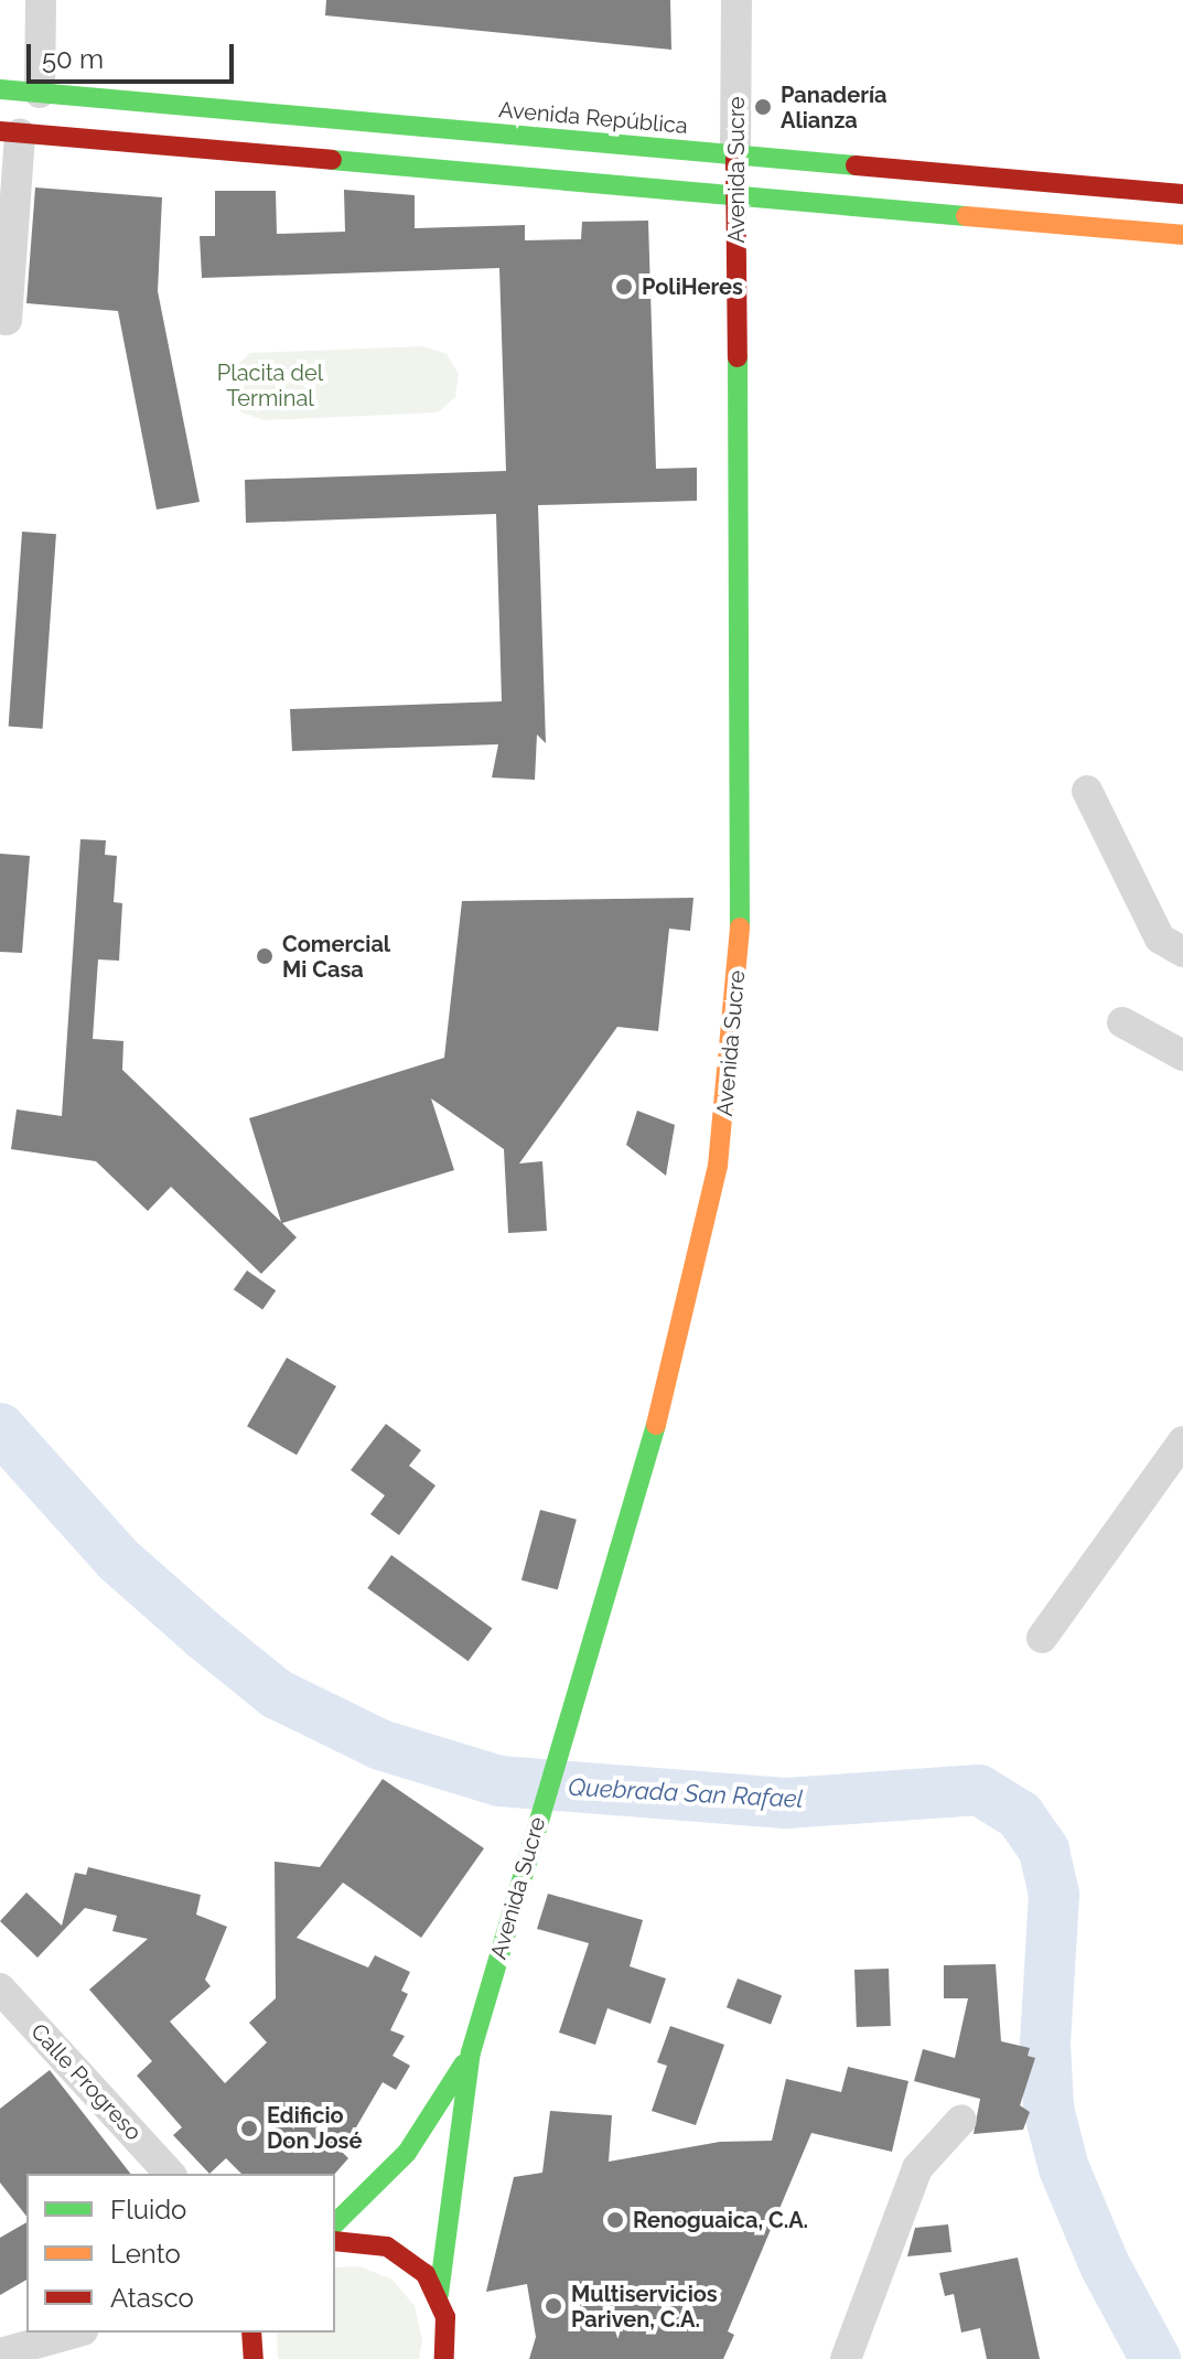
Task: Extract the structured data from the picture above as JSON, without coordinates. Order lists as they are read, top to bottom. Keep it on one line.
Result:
{"streets":{"street":["Avenida República","Avenida Sucre","Calle Progreso"]},"crossings":[["Avenida República","Avenida Sucre"]],"water":["Quebrada San Rafael"],"parks":["Placita del Terminal"],"places":["Panadería Alianza","PoliHeres","Comercial Mi Casa","Edificio Don José","Renoguaica, C.A.","Multiservicios Pariven, C.A."],"legend":["Fluido","Lento","Atasco"],"scale_bar":"50 m"}
